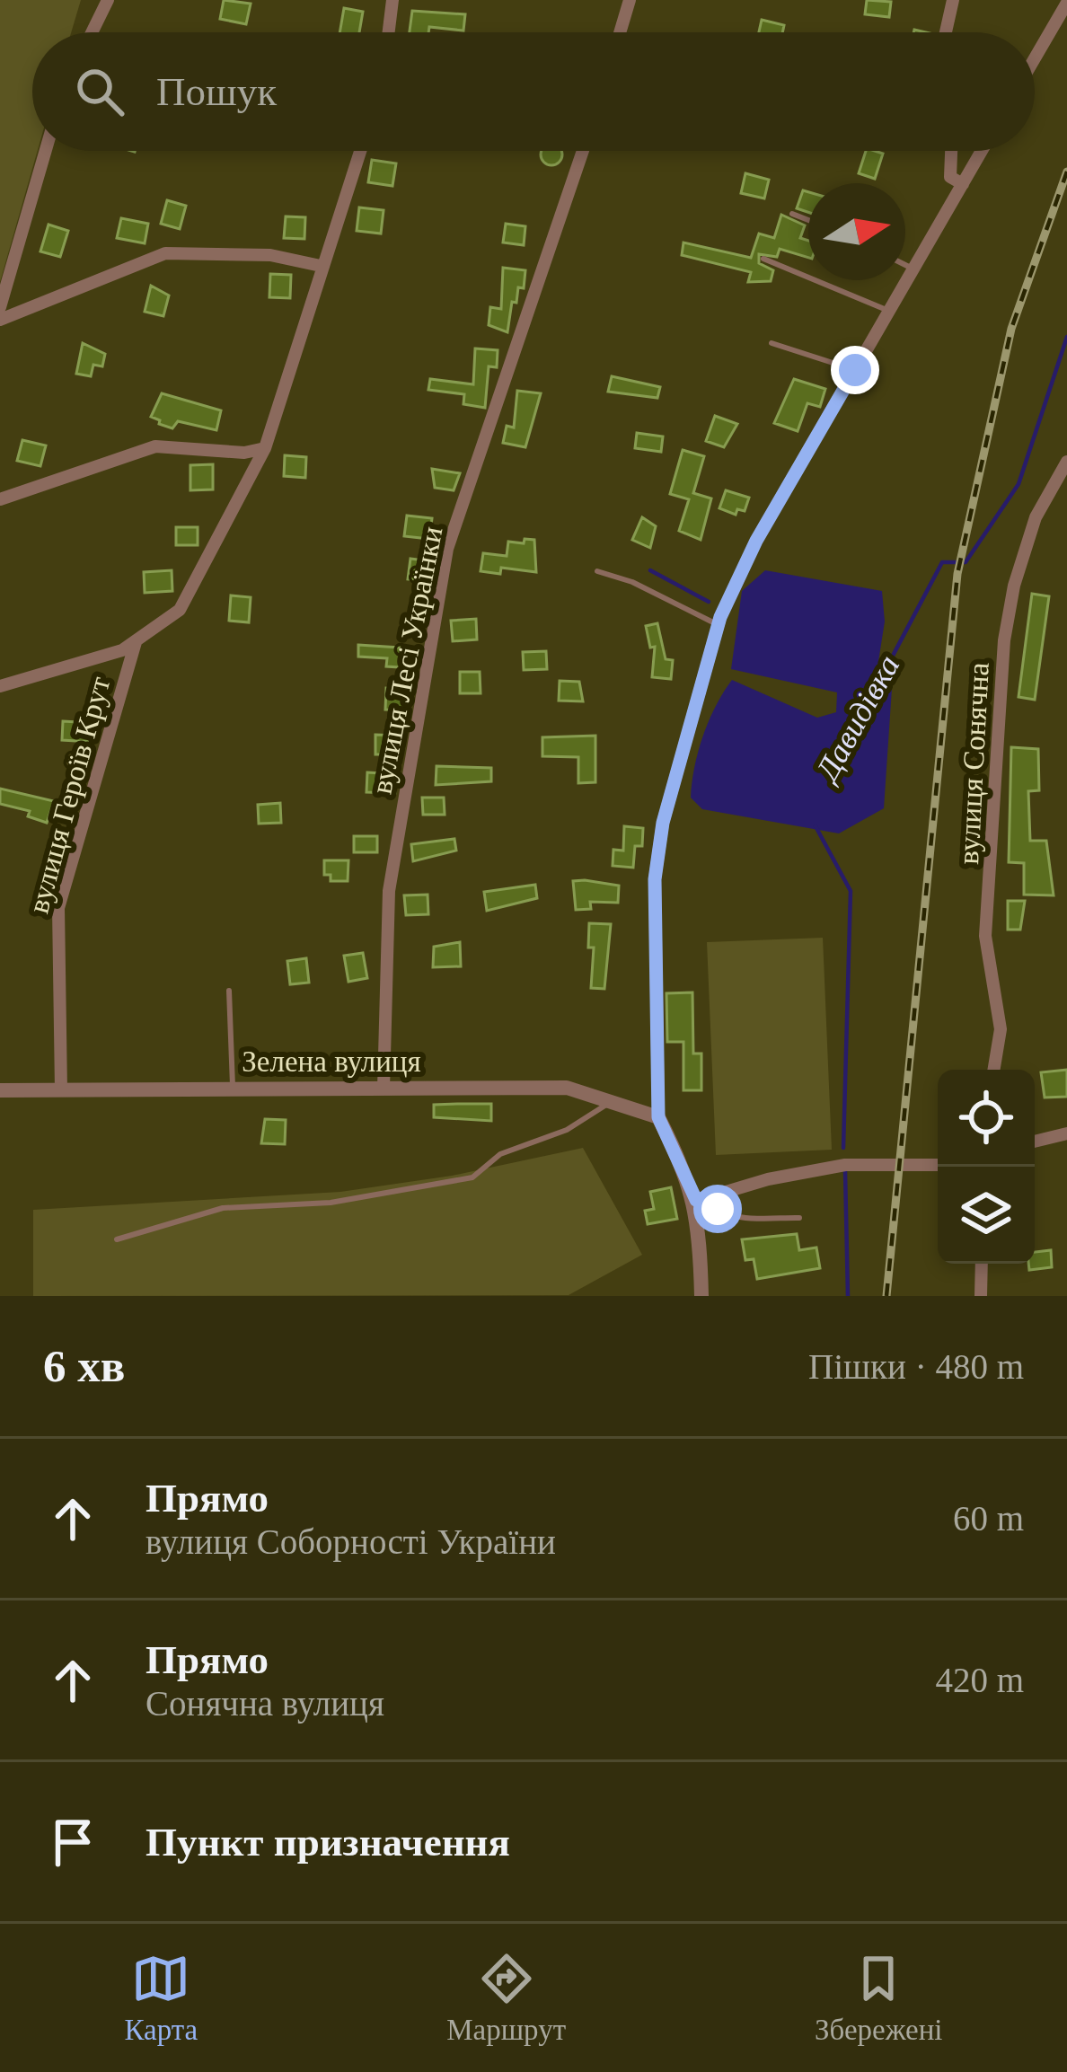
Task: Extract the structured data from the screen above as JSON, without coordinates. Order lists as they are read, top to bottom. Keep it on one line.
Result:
{"streets":{"street":["вулиця Лесі Українки","вулиця Сонячна","вулиця Героїв Крут","Зелена вулиця"]},"crossings":[["вулиця Лесі Українки","Зелена вулиця"],["вулиця Героїв Крут","Зелена вулиця"]],"water":["Давидівка"],"north":"right","page":{"search":"Пошук","heading":["6 хв","Пішки · 480 m"],"list":[["Прямо","вулиця Соборності України","60 m"],["Прямо","Сонячна вулиця","420 m"],"Пункт призначення"],"nav":["Карта","Маршрут","Збережені"]}}
